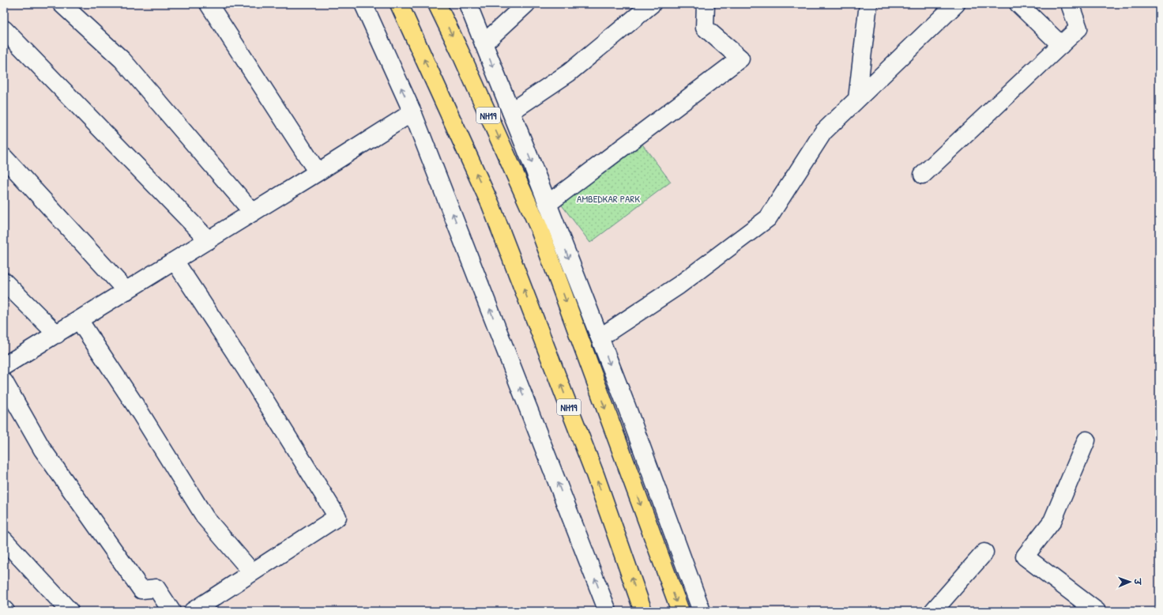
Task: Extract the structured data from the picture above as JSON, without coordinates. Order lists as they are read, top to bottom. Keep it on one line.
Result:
{"streets":{"highway":["NH19"]},"parks":["AMBEDKAR PARK"],"north":"right"}
